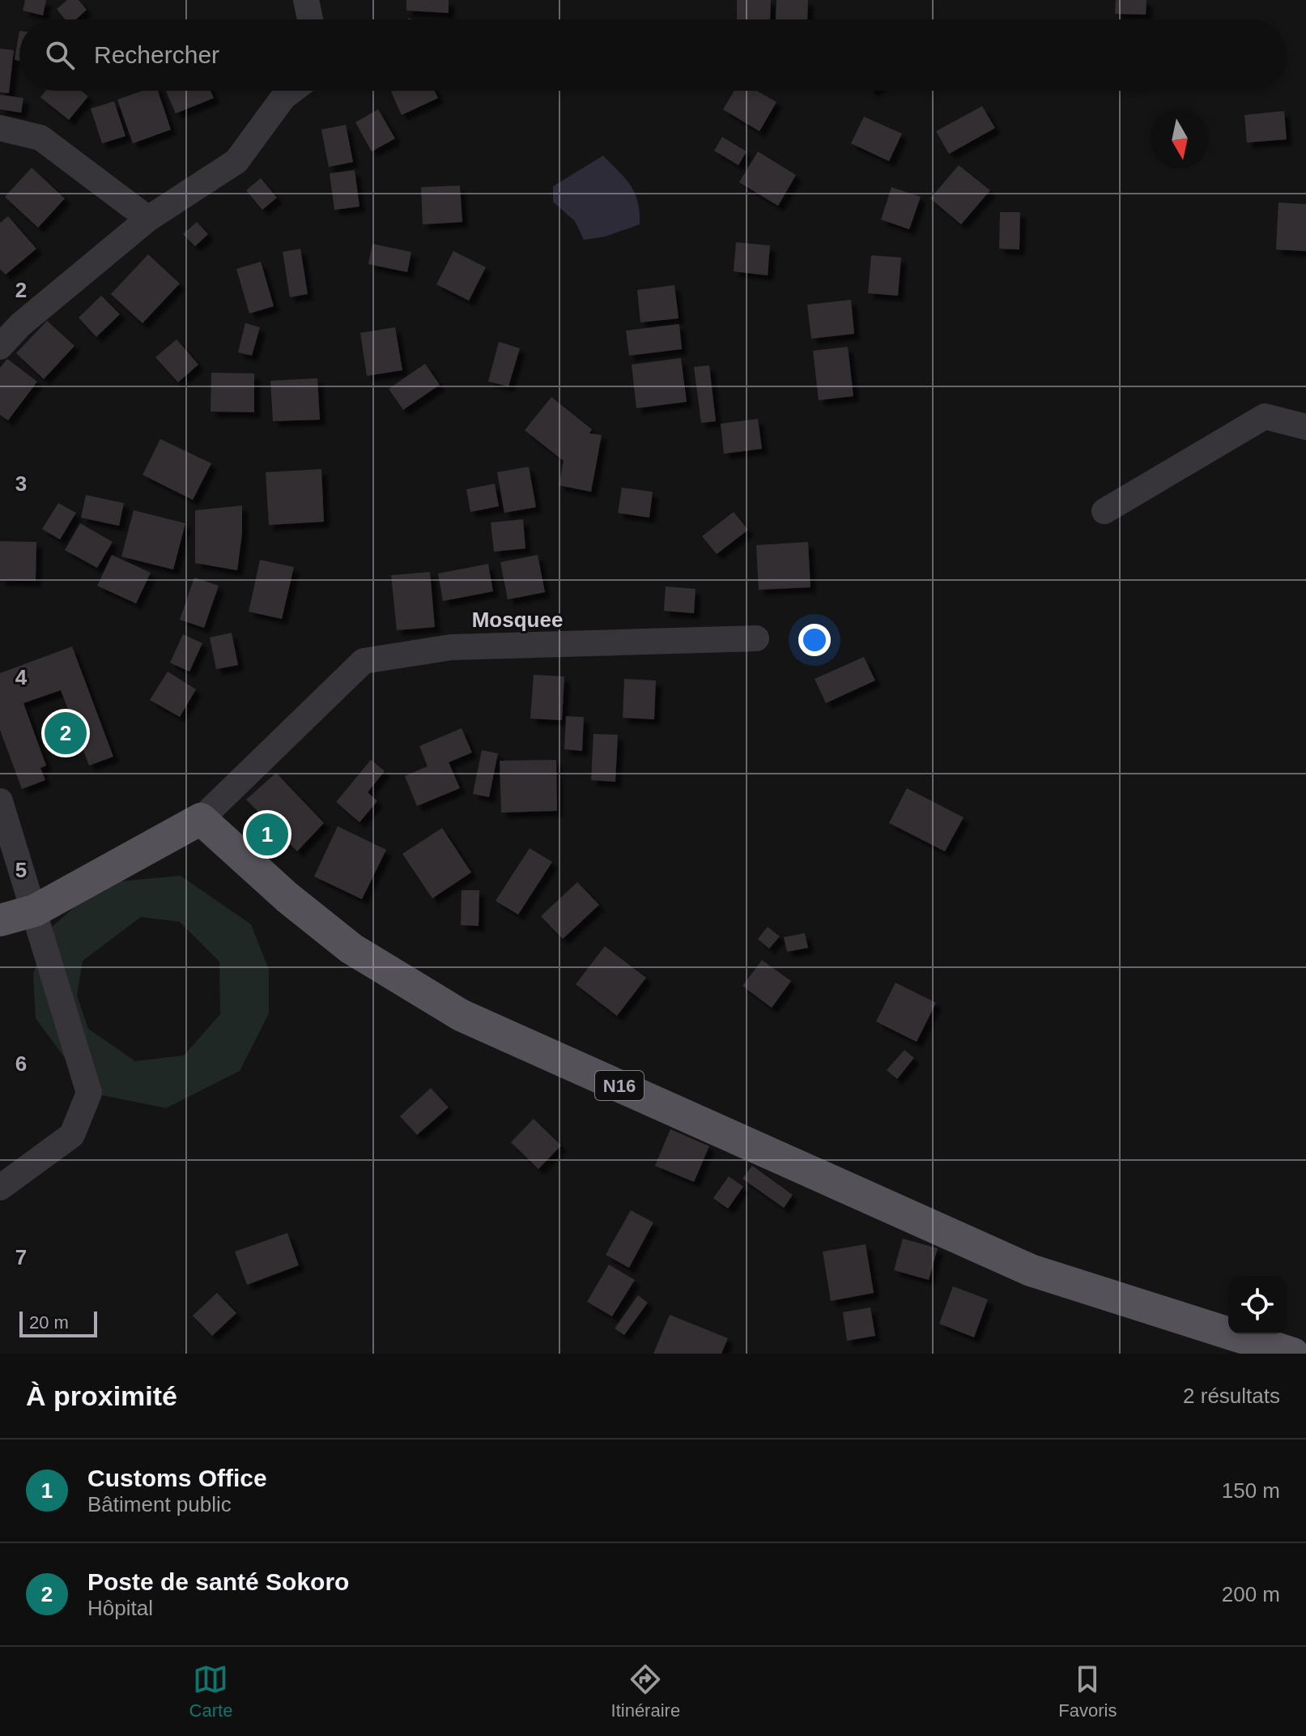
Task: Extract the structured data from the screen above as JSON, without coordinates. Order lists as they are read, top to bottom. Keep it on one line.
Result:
{"streets":{"main road":["N16"]},"districts":["Mosquee"],"scale_bar":"20 m","north":"bottom","page":{"search":"Rechercher","pins":["2","1"],"scale":"20 m","heading":["À proximité","2 résultats"],"list":[{"mark":"1","name":"Customs Office","note":"Bâtiment public","value":"150 m"},{"mark":"2","name":"Poste de santé Sokoro","note":"Hôpital","value":"200 m"}],"nav":["Carte","Itinéraire","Favoris"]},"grid":{"rows":["2","3","4","5","6","7"]}}
